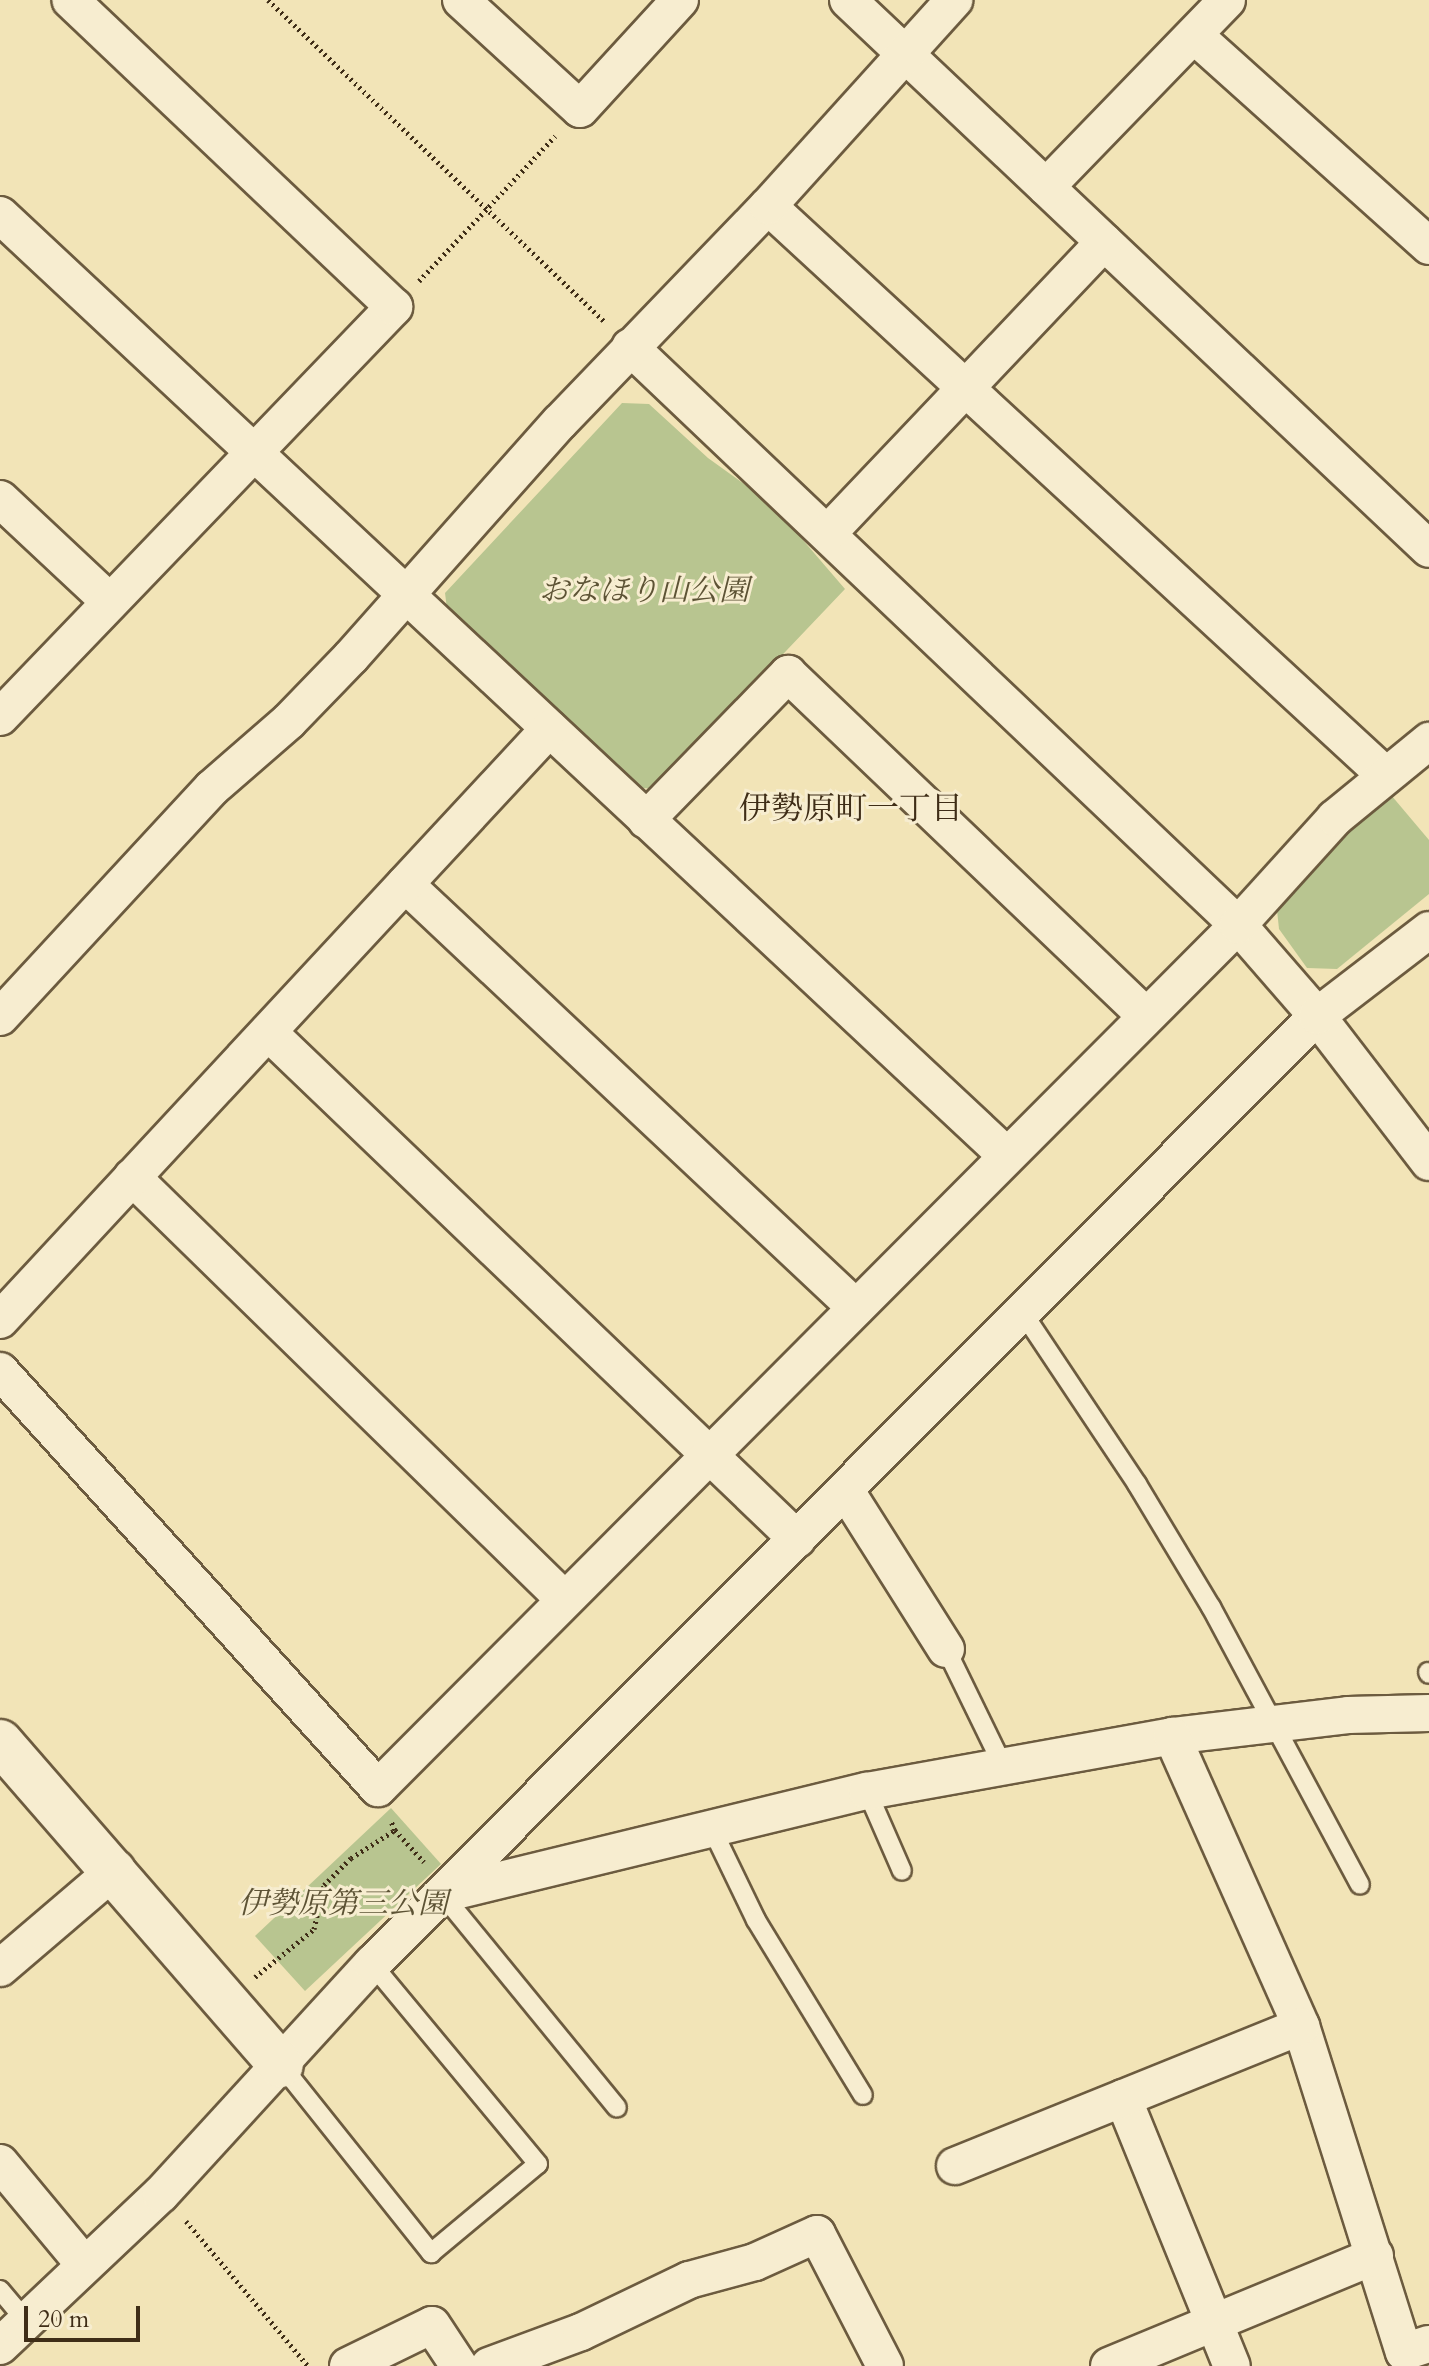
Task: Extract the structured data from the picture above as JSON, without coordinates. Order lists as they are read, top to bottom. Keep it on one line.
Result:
{"districts":["伊勢原町一丁目"],"parks":["おなほり山公園","伊勢原第三公園"],"scale_bar":"20 m"}
